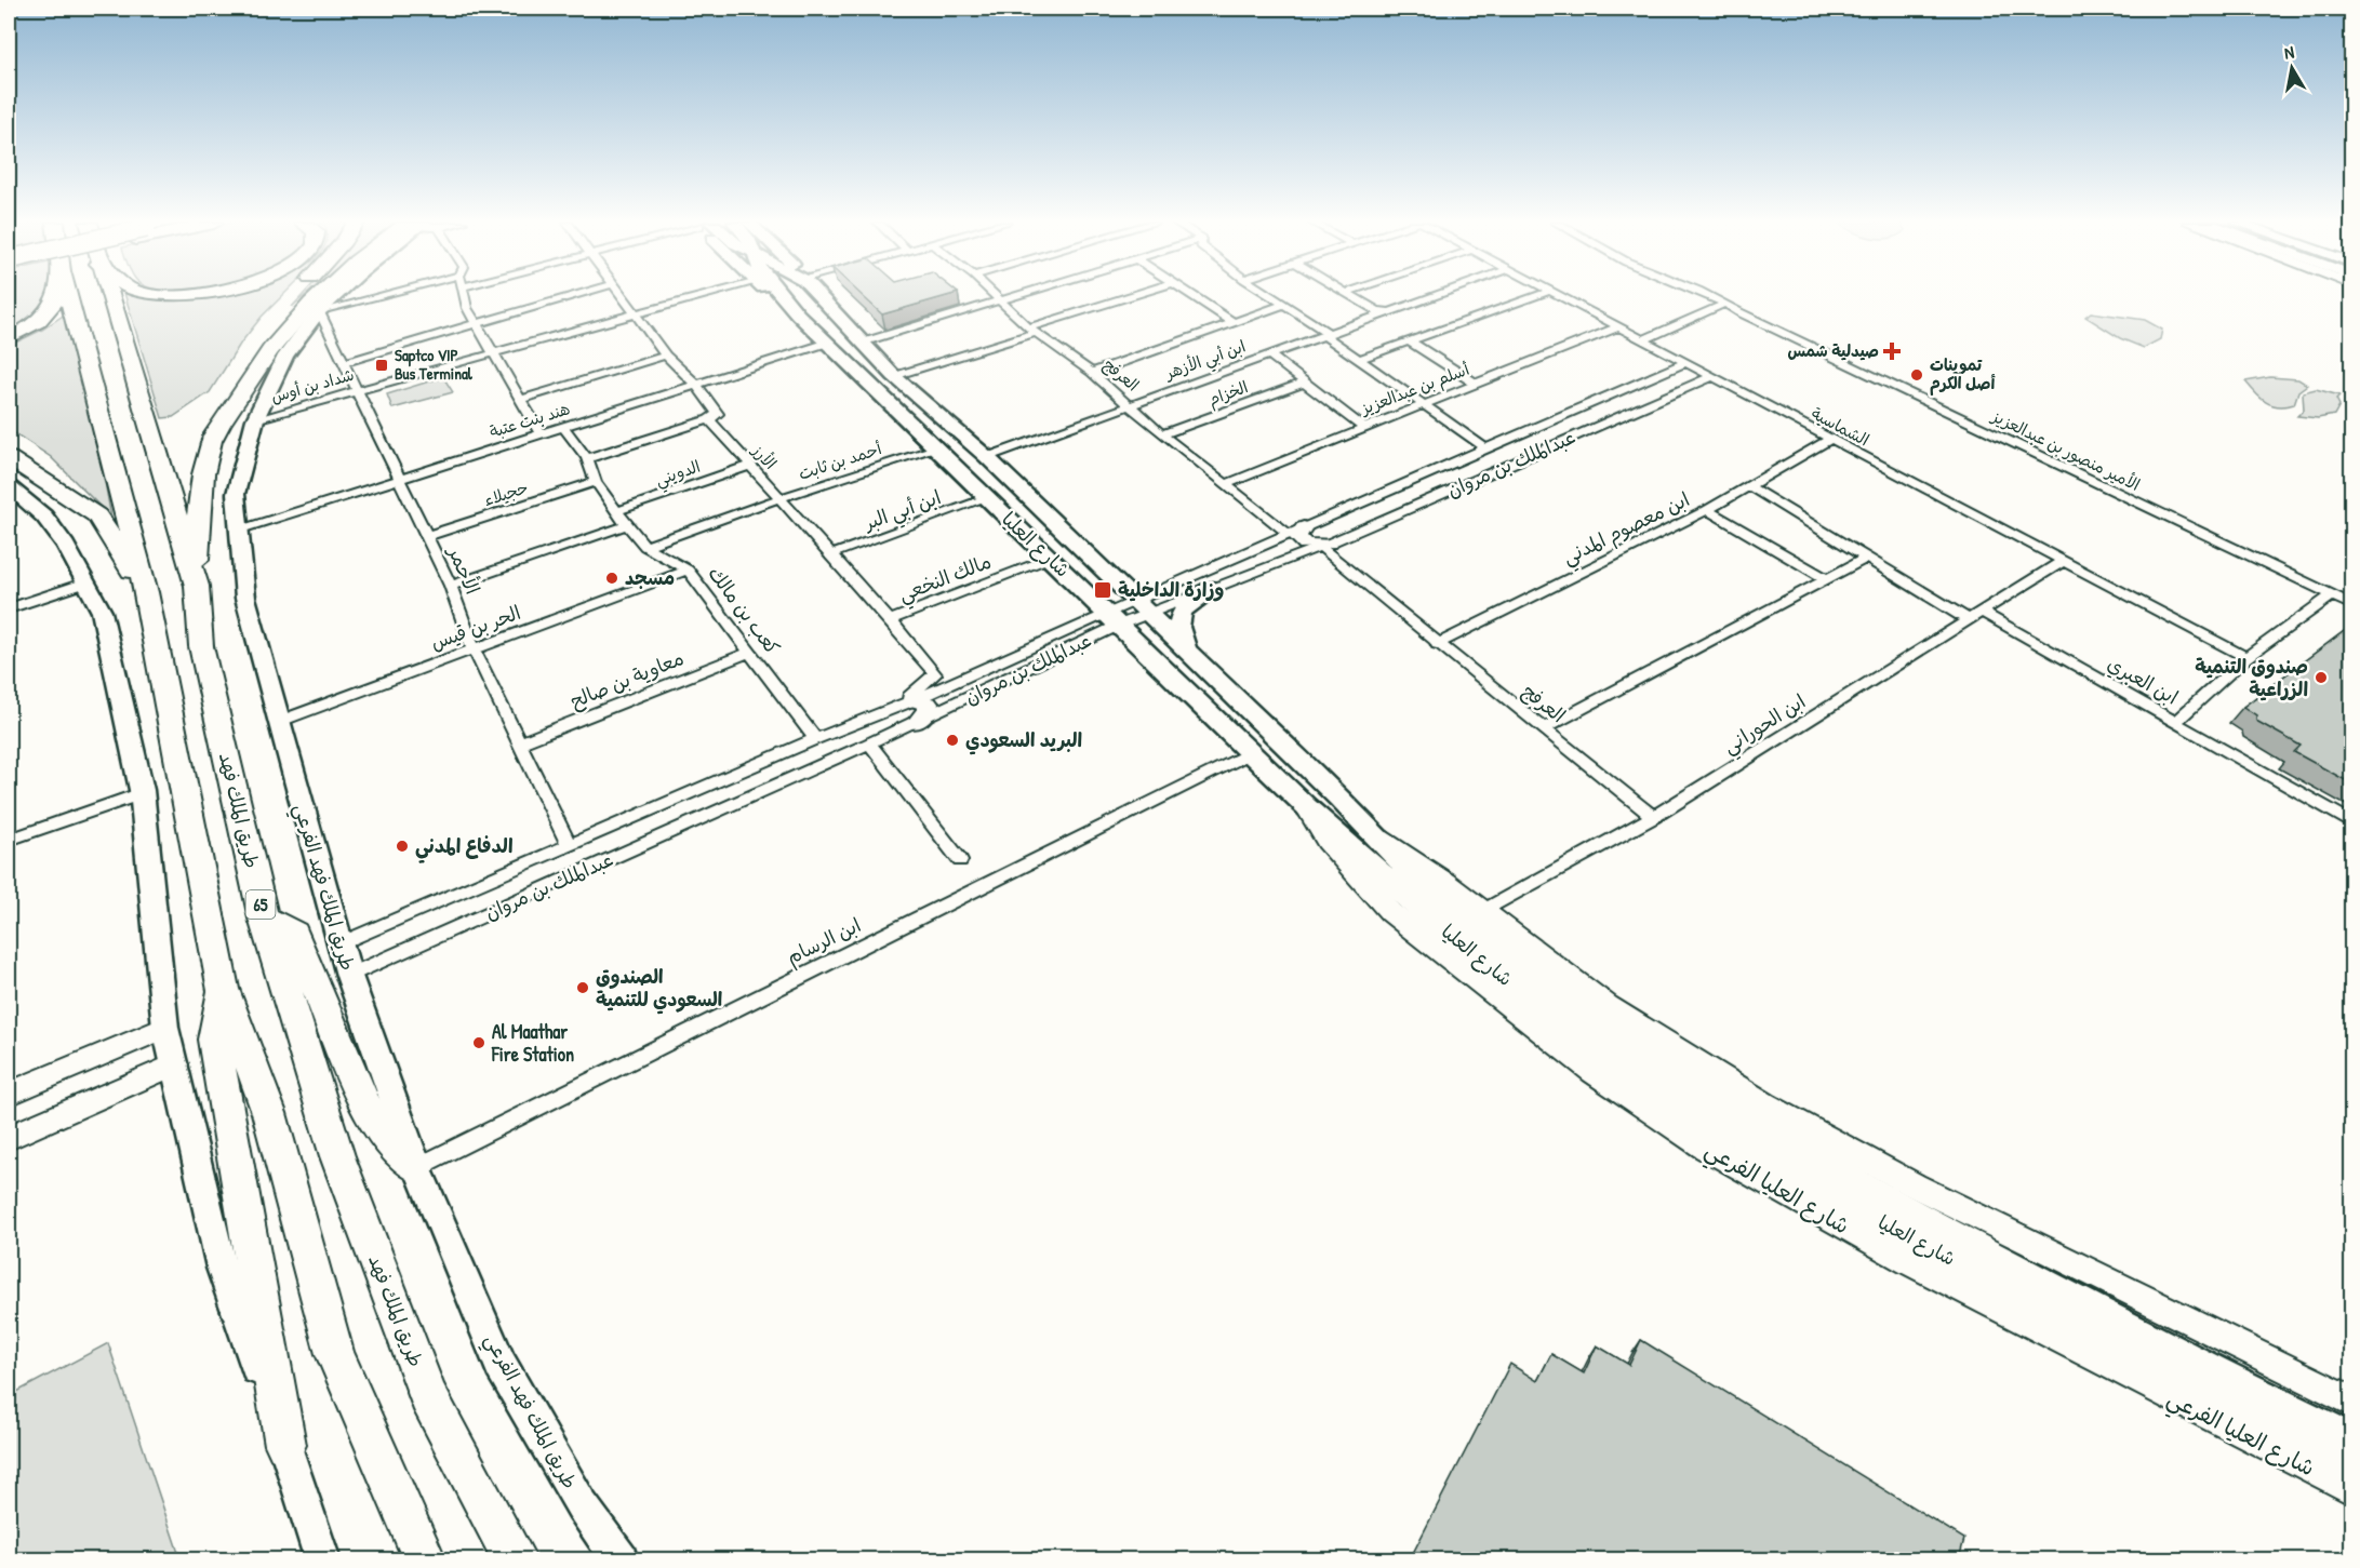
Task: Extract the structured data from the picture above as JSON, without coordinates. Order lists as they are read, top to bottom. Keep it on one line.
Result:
{"streets":{"highway":["طريق الملك فهد","65"],"main road":["شارع العليا","طريق الملك فهد الفرعي"],"street":["ابن أبي الأزهر","العرفج","شداد بن أوس","أسلم بن عبدالعزيز","الخزام","هند بنت عتبة","الشماسية","الأمير منصور بن عبدالعزيز","الأرز","أحمد بن ثابت","عبدالملك بن مروان","الدويني","حجيلاء","ابن أبي البر","ابن معصوم المدني","الأحمر","مالك النخعي","كعب بن مالك","الحر بن قيس","معاوية بن صالح","ابن العبري","ابن الحوراني","ابن الرسام","شارع العليا الفرعي"]},"crossings":[["ابن أبي الأزهر","العرفج"],["ابن أبي الأزهر","شارع العليا"],["العرفج","أسلم بن عبدالعزيز"],["العرفج","الخزام"],["العرفج","عبدالملك بن مروان"],["العرفج","ابن معصوم المدني"],["العرفج","ابن الحوراني"],["شداد بن أوس","الأرز"],["شداد بن أوس","الأحمر"],["شداد بن أوس","طريق الملك فهد الفرعي"],["أسلم بن عبدالعزيز","الشماسية"],["هند بنت عتبة","الأرز"],["هند بنت عتبة","شارع العليا"],["هند بنت عتبة","الأحمر"],["هند بنت عتبة","كعب بن مالك"],["هند بنت عتبة","طريق الملك فهد الفرعي"],["الشماسية","عبدالملك بن مروان"],["الشماسية","ابن معصوم المدني"],["الشماسية","ابن الحوراني"],["الأرز","أحمد بن ثابت"],["الأرز","عبدالملك بن مروان"],["الأرز","الدويني"],["الأرز","ابن أبي البر"],["الأرز","مالك النخعي"],["أحمد بن ثابت","شارع العليا"],["أحمد بن ثابت","كعب بن مالك"],["عبدالملك بن مروان","شارع العليا"],["عبدالملك بن مروان","الأحمر"],["عبدالملك بن مروان","كعب بن مالك"],["عبدالملك بن مروان","طريق الملك فهد الفرعي"],["الدويني","كعب بن مالك"],["حجيلاء","الأحمر"],["حجيلاء","كعب بن مالك"],["ابن أبي البر","شارع العليا"],["شارع العليا","مالك النخعي"],["شارع العليا","ابن الرسام"],["شارع العليا","شارع العليا الفرعي"],["الأحمر","الحر بن قيس"],["الأحمر","معاوية بن صالح"],["الأحمر","طريق الملك فهد الفرعي"],["كعب بن مالك","الحر بن قيس"],["كعب بن مالك","معاوية بن صالح"],["الحر بن قيس","طريق الملك فهد الفرعي"],["ابن العبري","ابن الحوراني"],["طريق الملك فهد الفرعي","ابن الرسام"]],"places":{"health":["صيدلية شمس"],"transit":["Saptco VIP Bus Terminal","وزارة الداخلية"],"other":["تموينات أصل الكرم","مسجد","صندوق التنمية الزراعية","البريد السعودي","الدفاع المدني","الصندوق السعودي للتنمية","Al Maathar Fire Station"]},"north":"top"}
